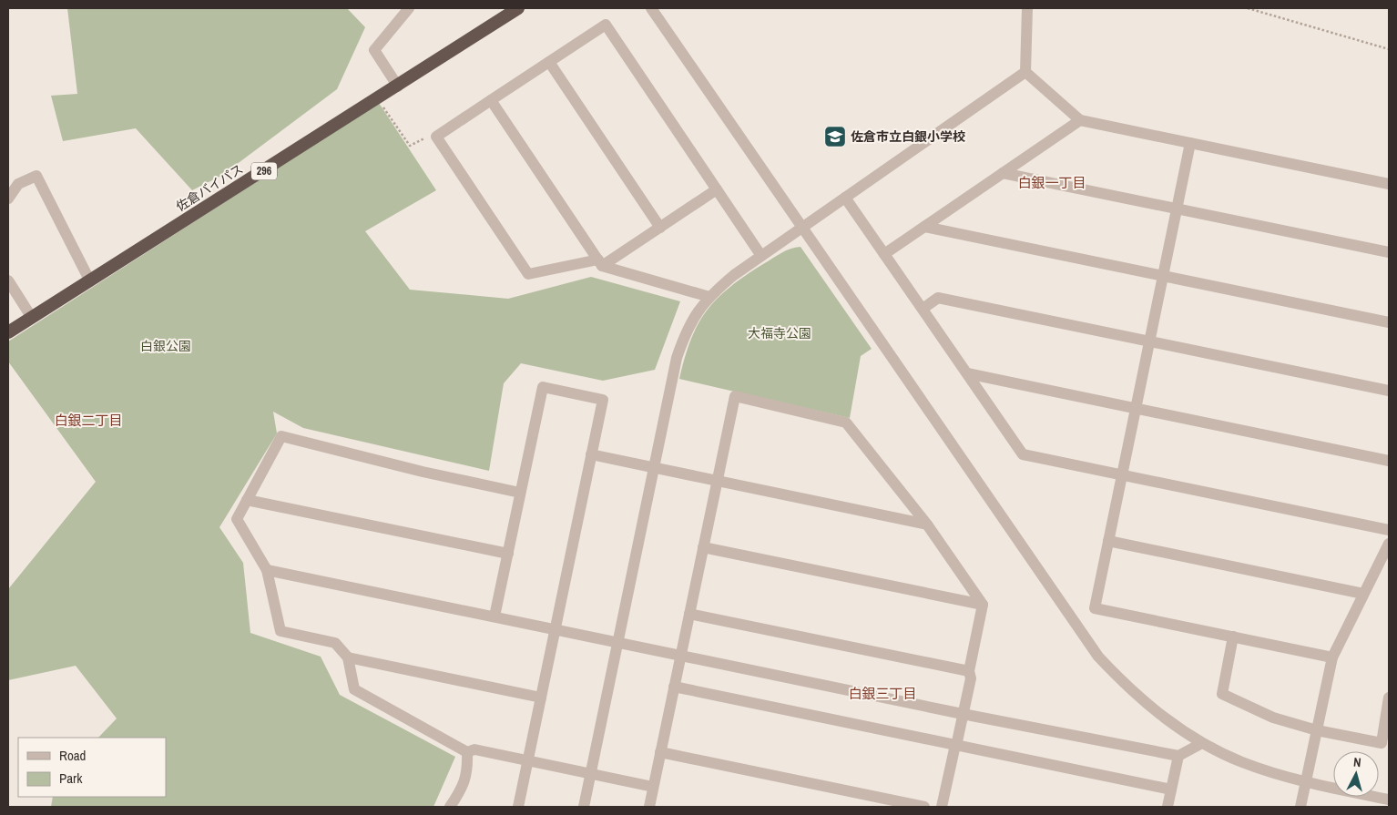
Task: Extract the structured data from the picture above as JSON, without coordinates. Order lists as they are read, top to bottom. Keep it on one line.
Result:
{"streets":{"highway":["296","佐倉バイパス"]},"districts":["白銀一丁目","白銀二丁目","白銀三丁目"],"parks":["大福寺公園","白銀公園"],"places":{"school or university":["佐倉市立白銀小学校"]},"legend":["Road","Park"],"north":"top"}
